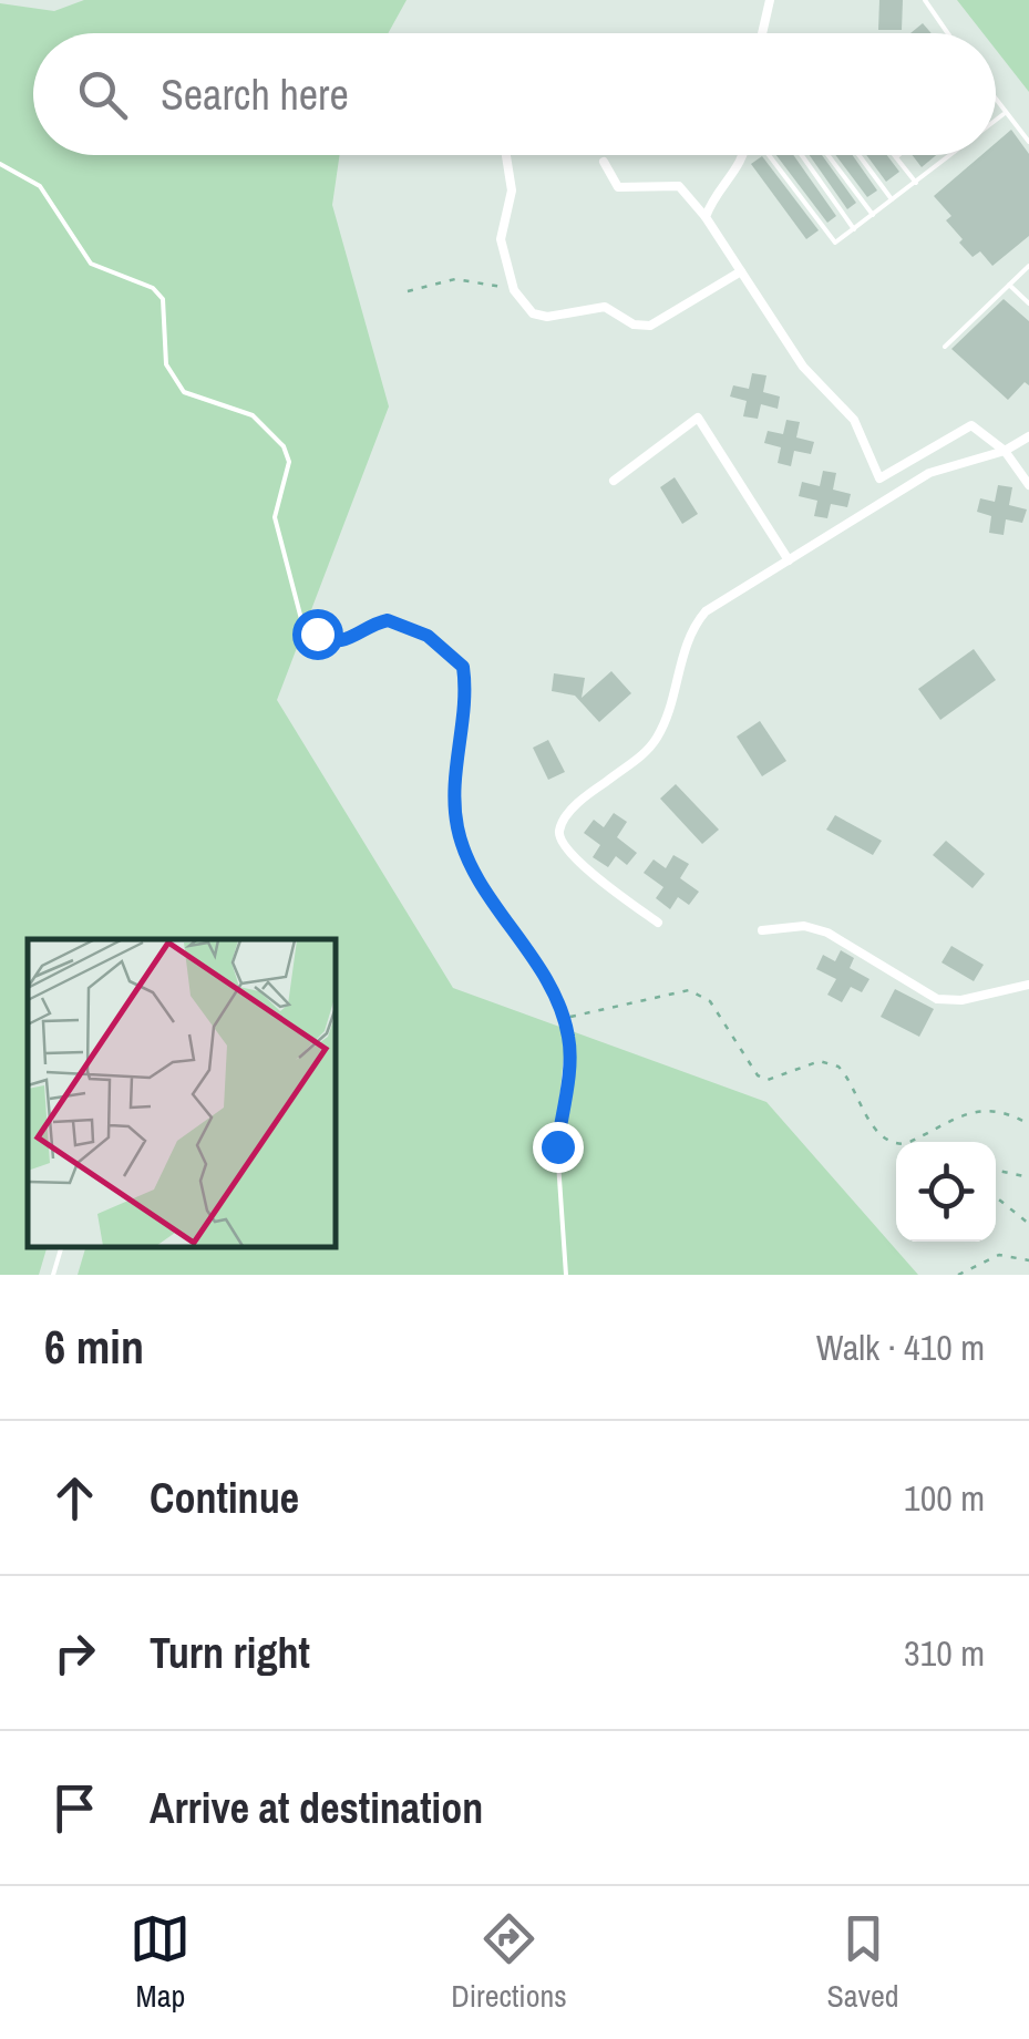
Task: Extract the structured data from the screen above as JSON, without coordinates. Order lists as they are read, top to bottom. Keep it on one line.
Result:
{"page":{"search":"Search here","heading":["6 min","Walk · 410 m"],"list":[["Continue","100 m"],["Turn right","310 m"],"Arrive at destination"],"nav":["Map","Directions","Saved"]}}
